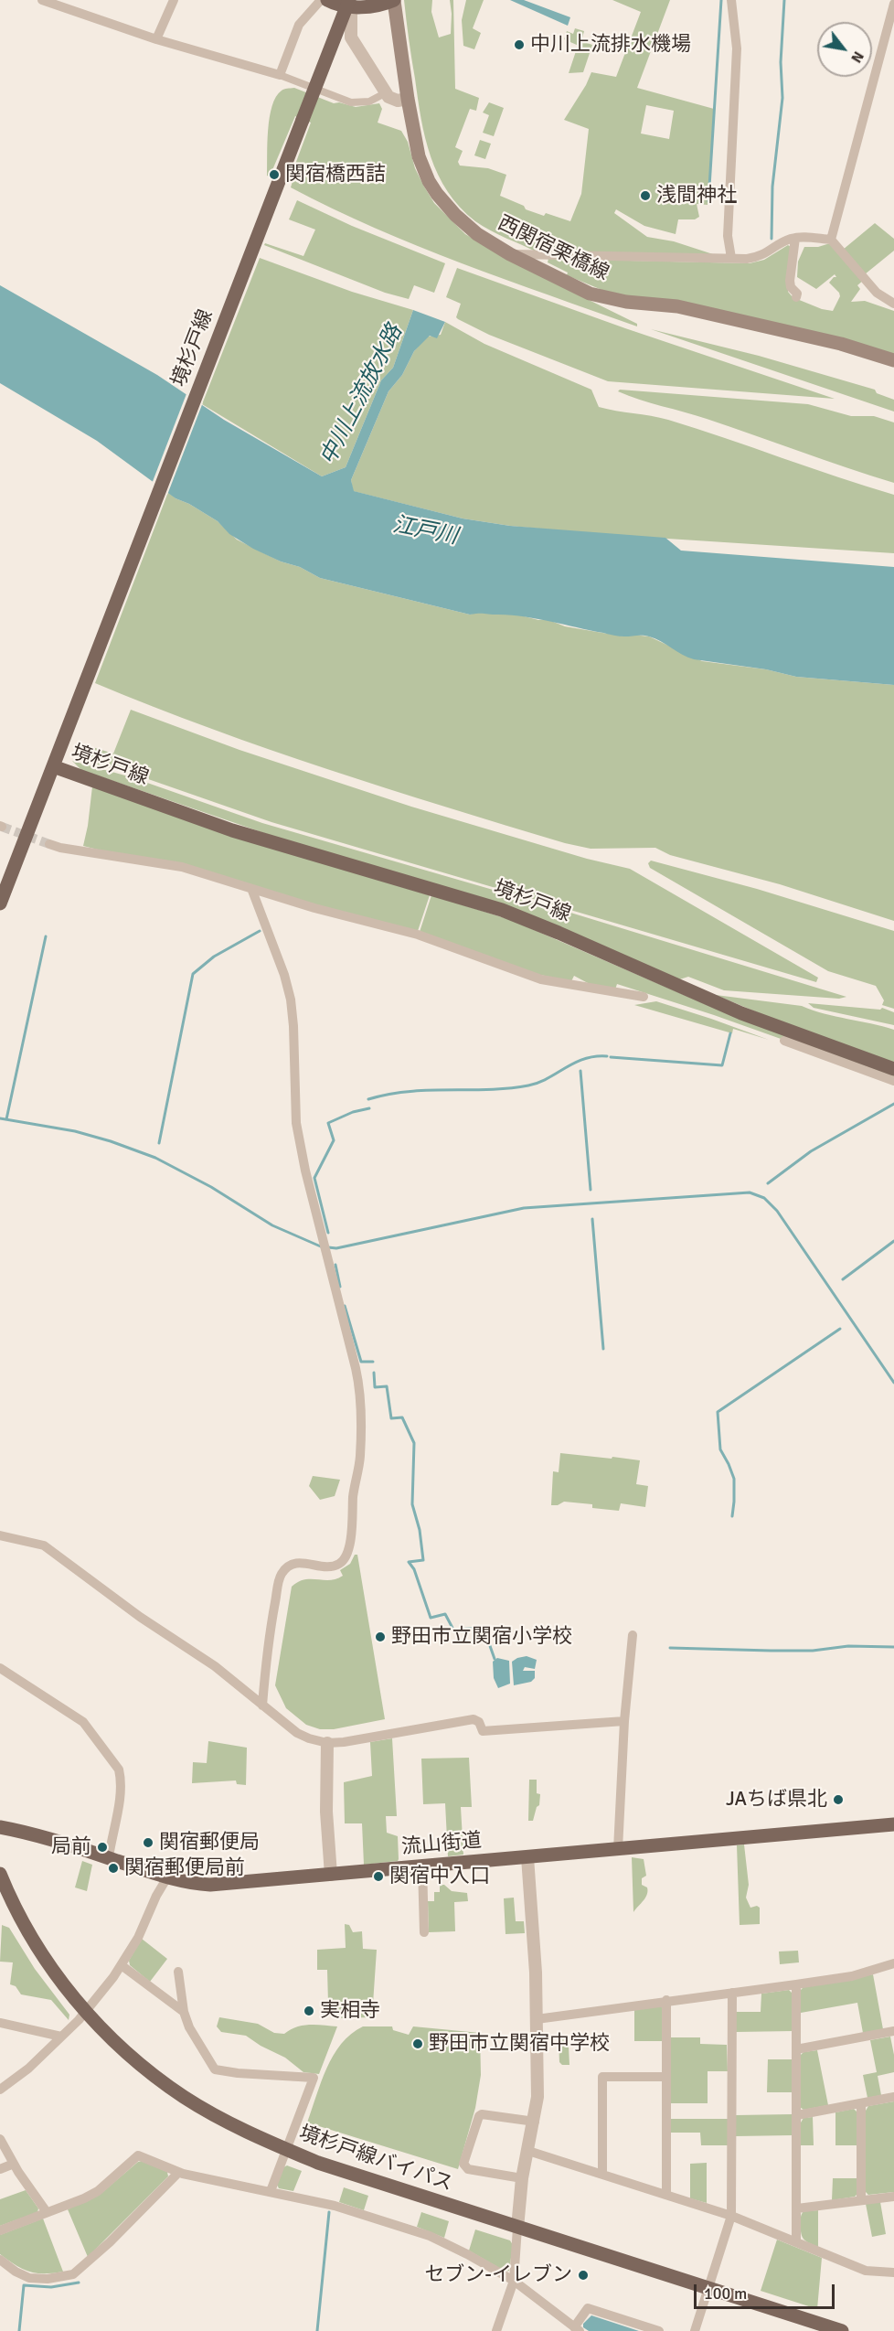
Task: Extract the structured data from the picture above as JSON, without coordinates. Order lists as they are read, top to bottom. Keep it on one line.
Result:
{"streets":{"main road":["西関宿栗橋線","境杉戸線","流山街道","境杉戸線バイパス"]},"water":["中川上流放水路","江戸川"],"places":["中川上流排水機場","関宿橋西詰","浅間神社","野田市立関宿小学校","JAちば県北","関宿郵便局","局前","関宿郵便局前","関宿中入口","実相寺","野田市立関宿中学校","セブン-イレブン"],"scale_bar":"100 m","north":"bottom right"}
